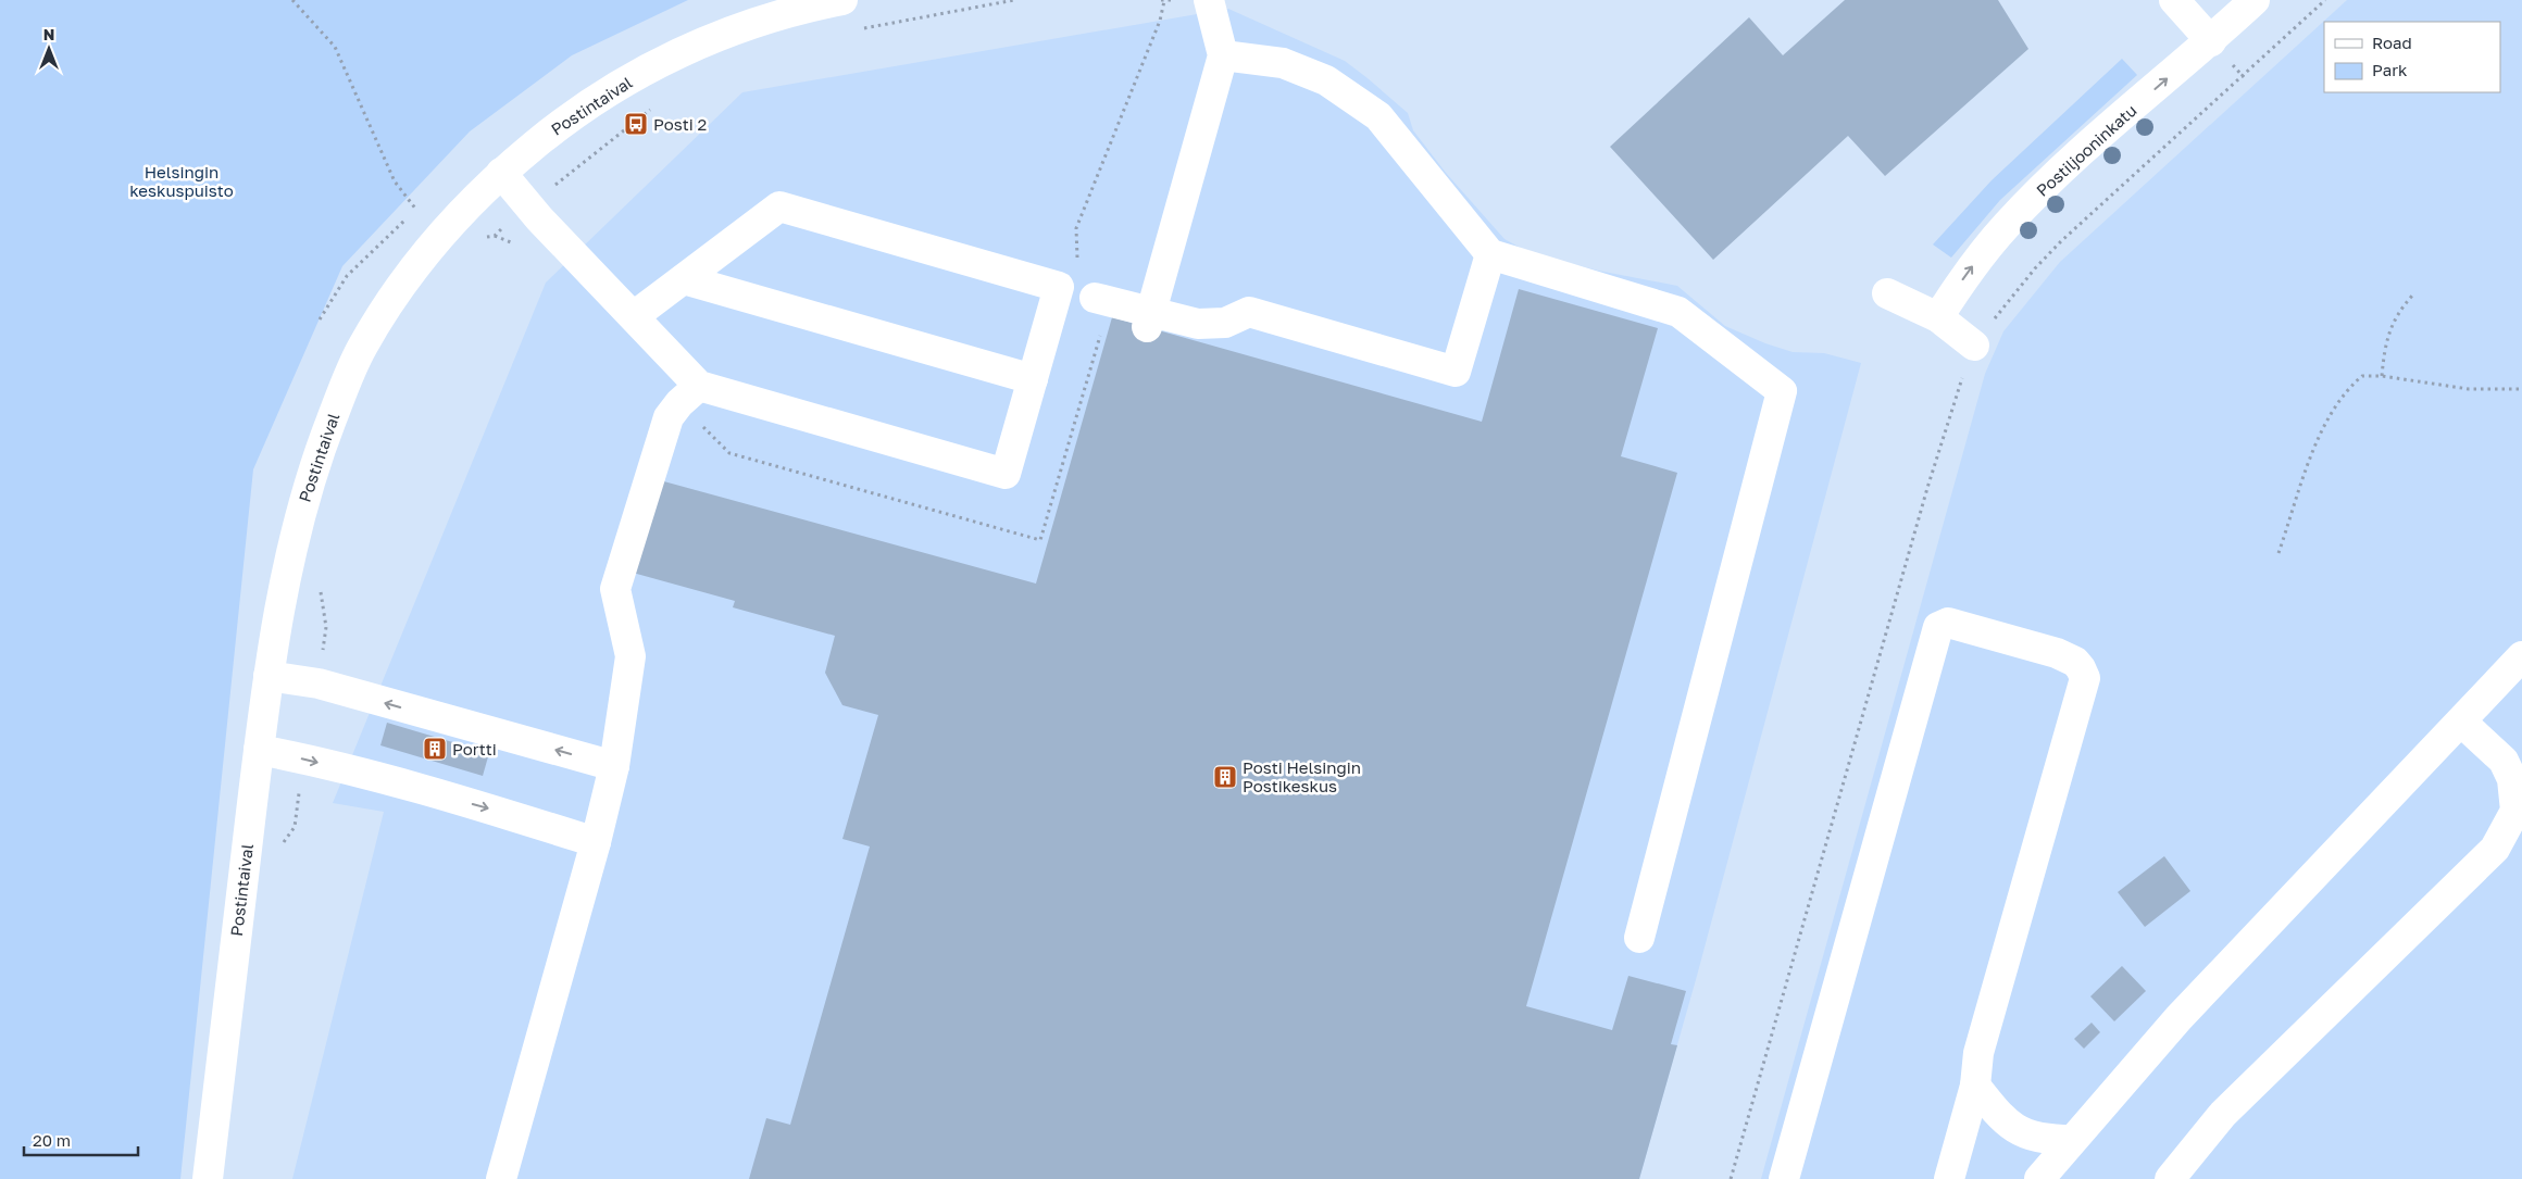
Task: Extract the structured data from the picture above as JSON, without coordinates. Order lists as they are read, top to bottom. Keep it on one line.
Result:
{"streets":{"street":["Postintaival","Postiljooninkatu"]},"one_way":["Postiljooninkatu"],"parks":["Helsingin keskuspuisto"],"places":{"bus stop":["Posti 2"],"building":["Portti","Posti Helsingin Postikeskus"]},"legend":["Road","Park"],"scale_bar":"20 m","north":"top"}
